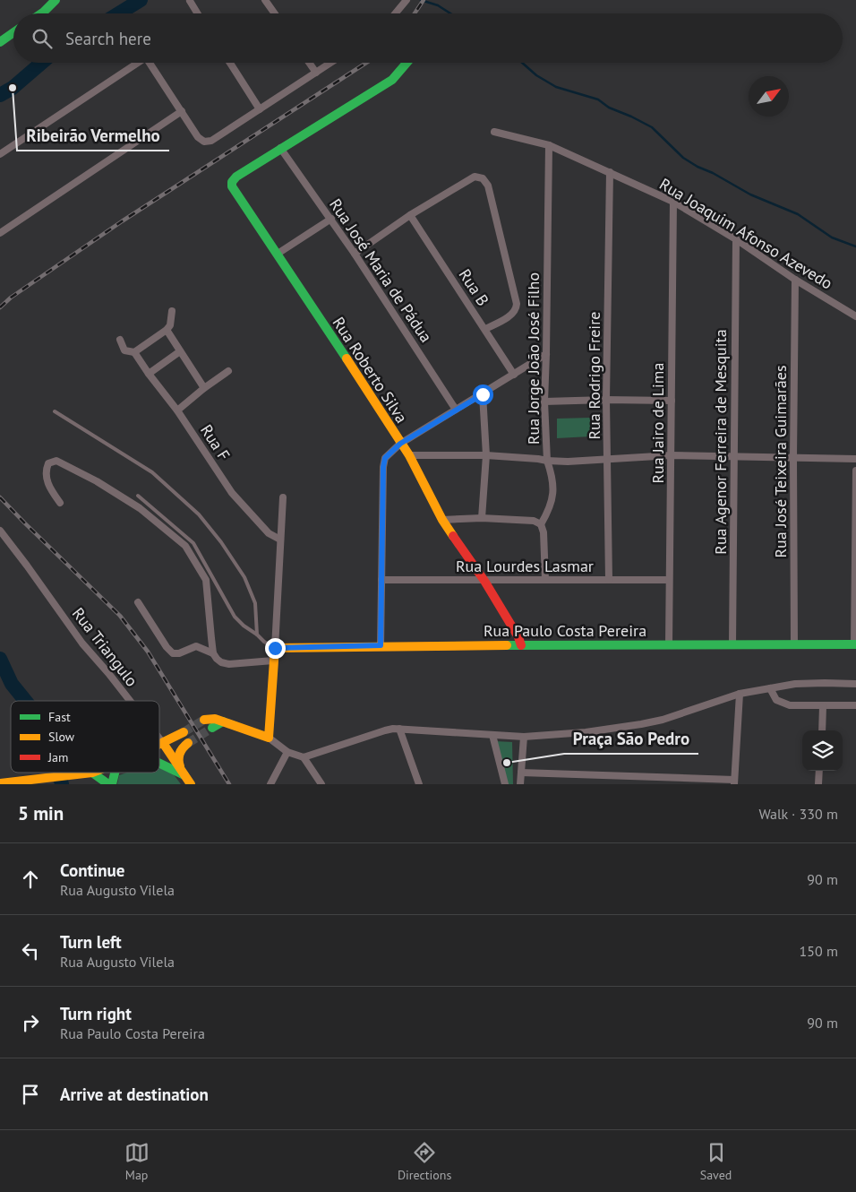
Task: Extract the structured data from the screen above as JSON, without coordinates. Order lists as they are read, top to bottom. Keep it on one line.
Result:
{"streets":{"street":["Rua Joaquim Afonso Azevedo","Rua José Maria de Pádua","Rua B","Rua Jorge João José Filho","Rua Roberto Silva","Rua Rodrigo Freire","Rua Jairo de Lima","Rua Agenor Ferreira de Mesquita","Rua F","Rua José Teixeira Guimarães","Rua Lourdes Lasmar","Rua Paulo Costa Pereira","Rua Triangulo"]},"crossings":[["Rua Joaquim Afonso Azevedo","Rua Jorge João José Filho"],["Rua Joaquim Afonso Azevedo","Rua Rodrigo Freire"],["Rua Joaquim Afonso Azevedo","Rua Jairo de Lima"],["Rua Joaquim Afonso Azevedo","Rua Agenor Ferreira de Mesquita"],["Rua Joaquim Afonso Azevedo","Rua José Teixeira Guimarães"],["Rua José Maria de Pádua","Rua Roberto Silva"],["Rua Jorge João José Filho","Rua Roberto Silva"],["Rua Roberto Silva","Rua Lourdes Lasmar"],["Rua Roberto Silva","Rua Paulo Costa Pereira"],["Rua Rodrigo Freire","Rua Lourdes Lasmar"],["Rua Jairo de Lima","Rua Lourdes Lasmar"],["Rua Jairo de Lima","Rua Paulo Costa Pereira"],["Rua Agenor Ferreira de Mesquita","Rua Paulo Costa Pereira"],["Rua José Teixeira Guimarães","Rua Paulo Costa Pereira"]],"places":["Ribeirão Vermelho","Praça São Pedro"],"legend":["Fast","Slow","Jam"],"north":"top right","page":{"search":"Search here","heading":["5 min","Walk · 330 m"],"list":[["Continue","Rua Augusto Vilela","90 m"],["Turn left","Rua Augusto Vilela","150 m"],["Turn right","Rua Paulo Costa Pereira","90 m"],"Arrive at destination"],"nav":["Map","Directions","Saved"]}}
